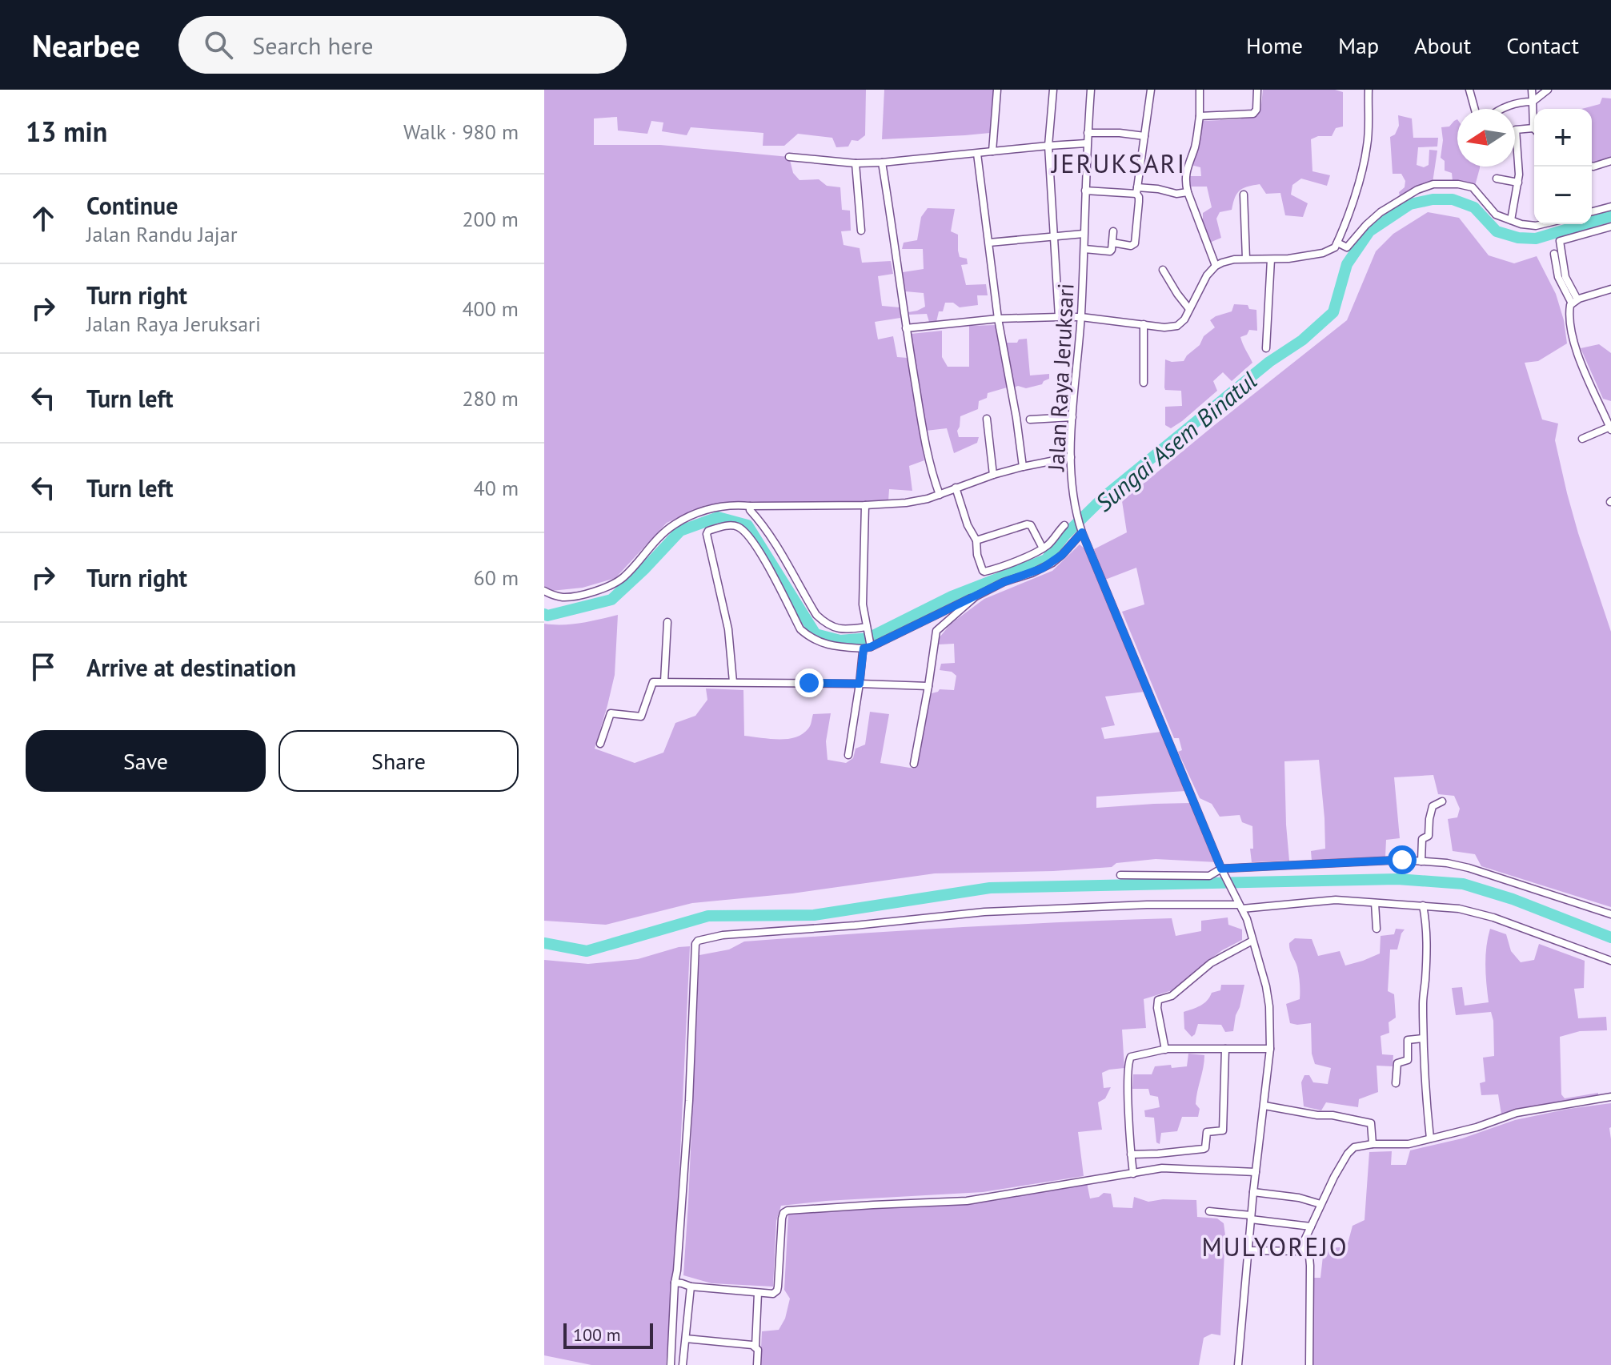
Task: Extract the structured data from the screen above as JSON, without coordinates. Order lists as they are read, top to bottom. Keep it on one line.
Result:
{"streets":{"street":["Jalan Raya Jeruksari"]},"districts":["JERUKSARI","MULYOREJO"],"water":["Sungai Asem Binatul"],"scale_bar":"100 m","north":"left","page":{"header":"Nearbee","search":"Search here","nav":["Home","Map","About","Contact"],"heading":["13 min","Walk · 980 m"],"map_buttons":["+","−"],"list":[["Continue","Jalan Randu Jajar","200 m"],["Turn right","Jalan Raya Jeruksari","400 m"],["Turn left","280 m"],["Turn left","40 m"],["Turn right","60 m"],"Arrive at destination"],"buttons":["Save","Share"],"scale":"100 m"}}
